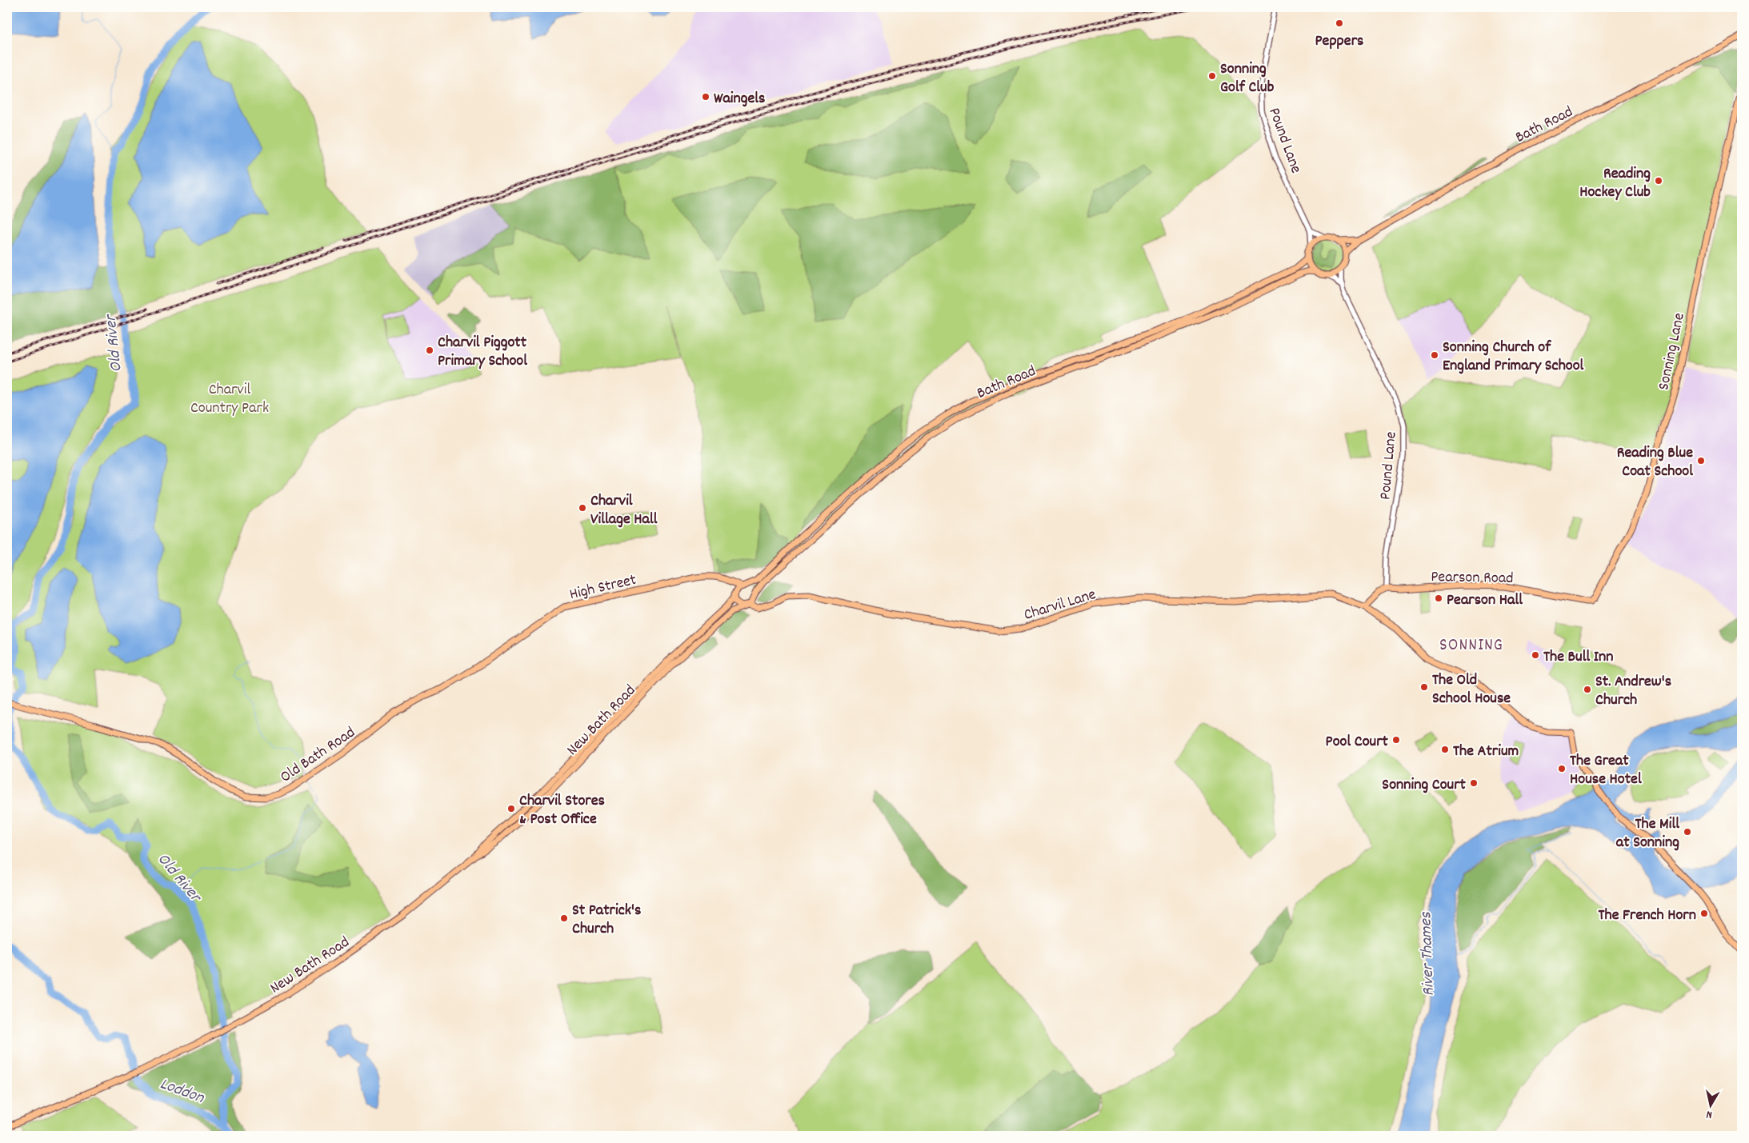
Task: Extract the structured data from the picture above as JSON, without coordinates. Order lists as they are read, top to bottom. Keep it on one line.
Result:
{"streets":{"main road":["Bath Road","Sonning Lane","Pearson Road","High Street","Charvil Lane","New Bath Road","Old Bath Road"],"street":["Pound Lane"]},"crossings":[["Bath Road","Pound Lane"],["Bath Road","High Street"],["Bath Road","Charvil Lane"],["Bath Road","New Bath Road"],["Pound Lane","Pearson Road"],["Sonning Lane","Pearson Road"],["High Street","Charvil Lane"],["High Street","New Bath Road"],["High Street","Old Bath Road"],["Charvil Lane","New Bath Road"]],"districts":["SONNING"],"water":["Old River","River Thames","Loddon"],"parks":["Charvil Country Park"],"places":["Peppers","Sonning Golf Club","Waingels","Reading Hockey Club","Charvil Piggott Primary School","Sonning Church of England Primary School","Reading Blue Coat School","Charvil Village Hall","Pearson Hall","The Bull Inn","The Old School House","St. Andrew's Church","Pool Court","The Atrium","The Great House Hotel","Sonning Court","Charvil Stores & Post Office","The Mill at Sonning","The French Horn","St Patrick's Church"],"north":"bottom"}
